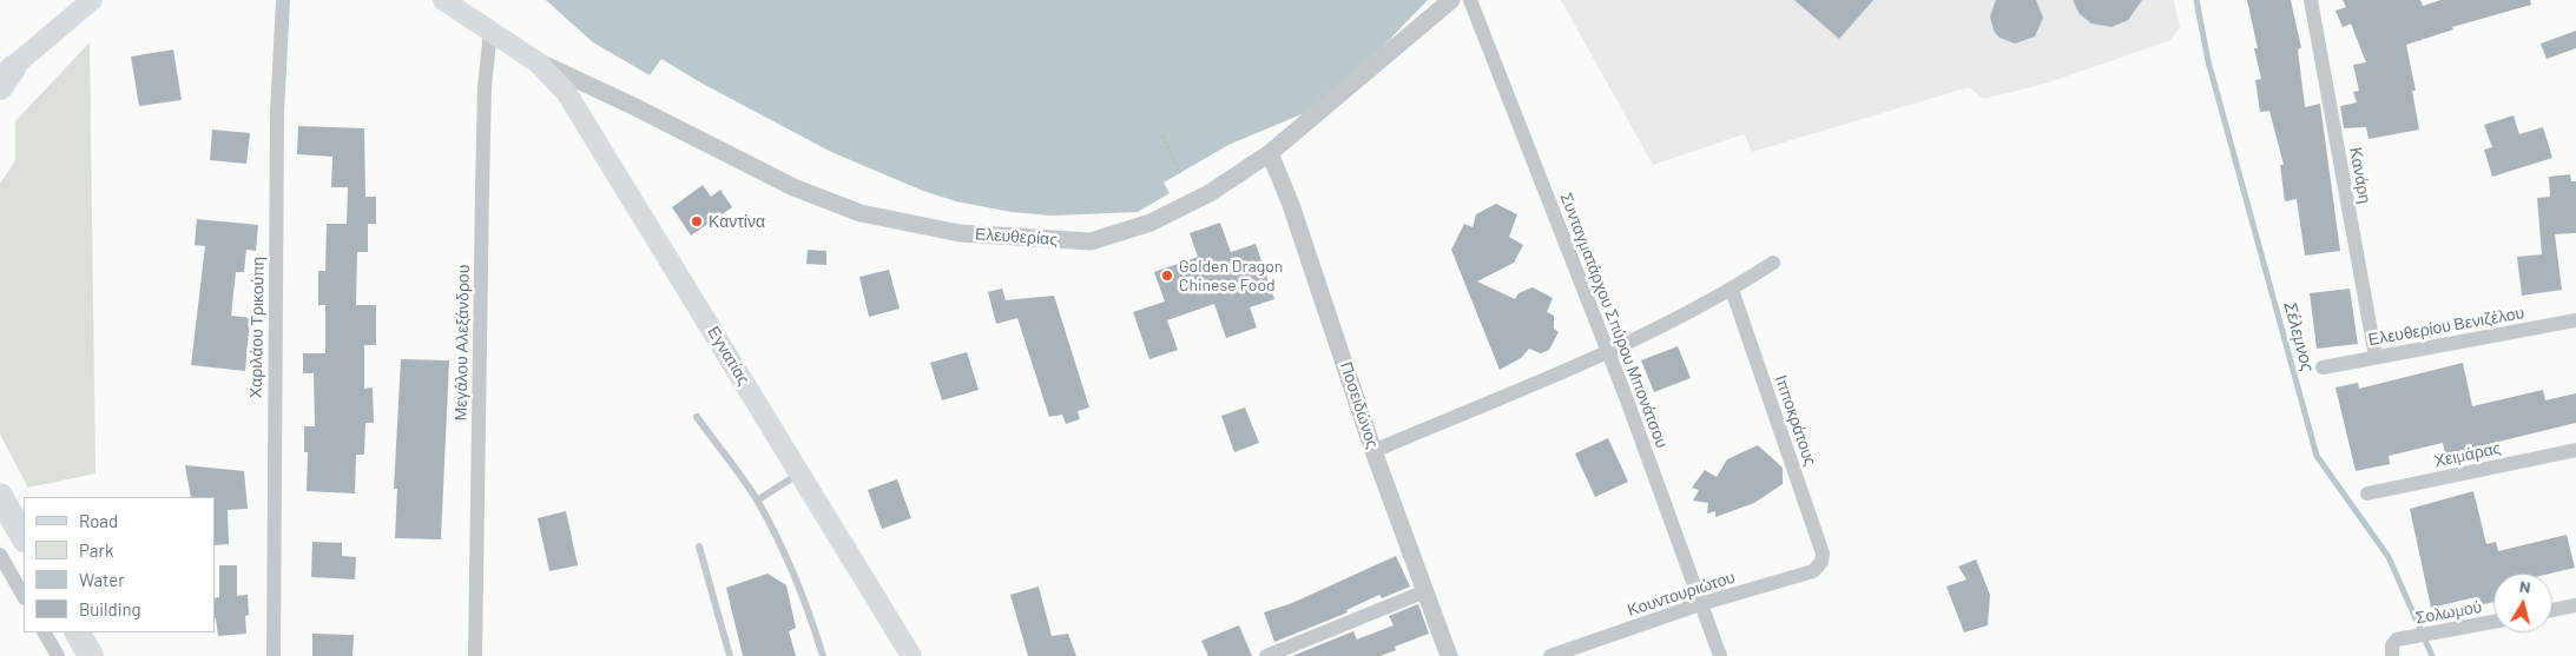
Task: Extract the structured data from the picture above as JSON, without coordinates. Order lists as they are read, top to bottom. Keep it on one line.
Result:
{"streets":{"main road":["Εγνατίας"],"street":["Κανάρη","Ελευθερίας","Συνταγματάρχου Σπύρου Μπονάτσου","Ελευθερίου Βενιζέλου","Χαριλάου Τρικούπη","Μεγάλου Αλεξάνδρου","Ποσειδώνος","Ιπποκράτους","Χειμάρας","Κουντουριώτου","Σολωμού"]},"crossings":[["Κανάρη","Ελευθερίου Βενιζέλου"],["Ελευθερίας","Εγνατίας"],["Ελευθερίας","Ποσειδώνος"],["Συνταγματάρχου Σπύρου Μπονάτσου","Κουντουριώτου"],["Μεγάλου Αλεξάνδρου","Εγνατίας"],["Ιπποκράτους","Κουντουριώτου"]],"water":["Σέλεμνος"],"places":["Καντίνα","Golden Dragon Chinese Food"],"legend":["Road","Park","Water","Building"],"north":"top"}
